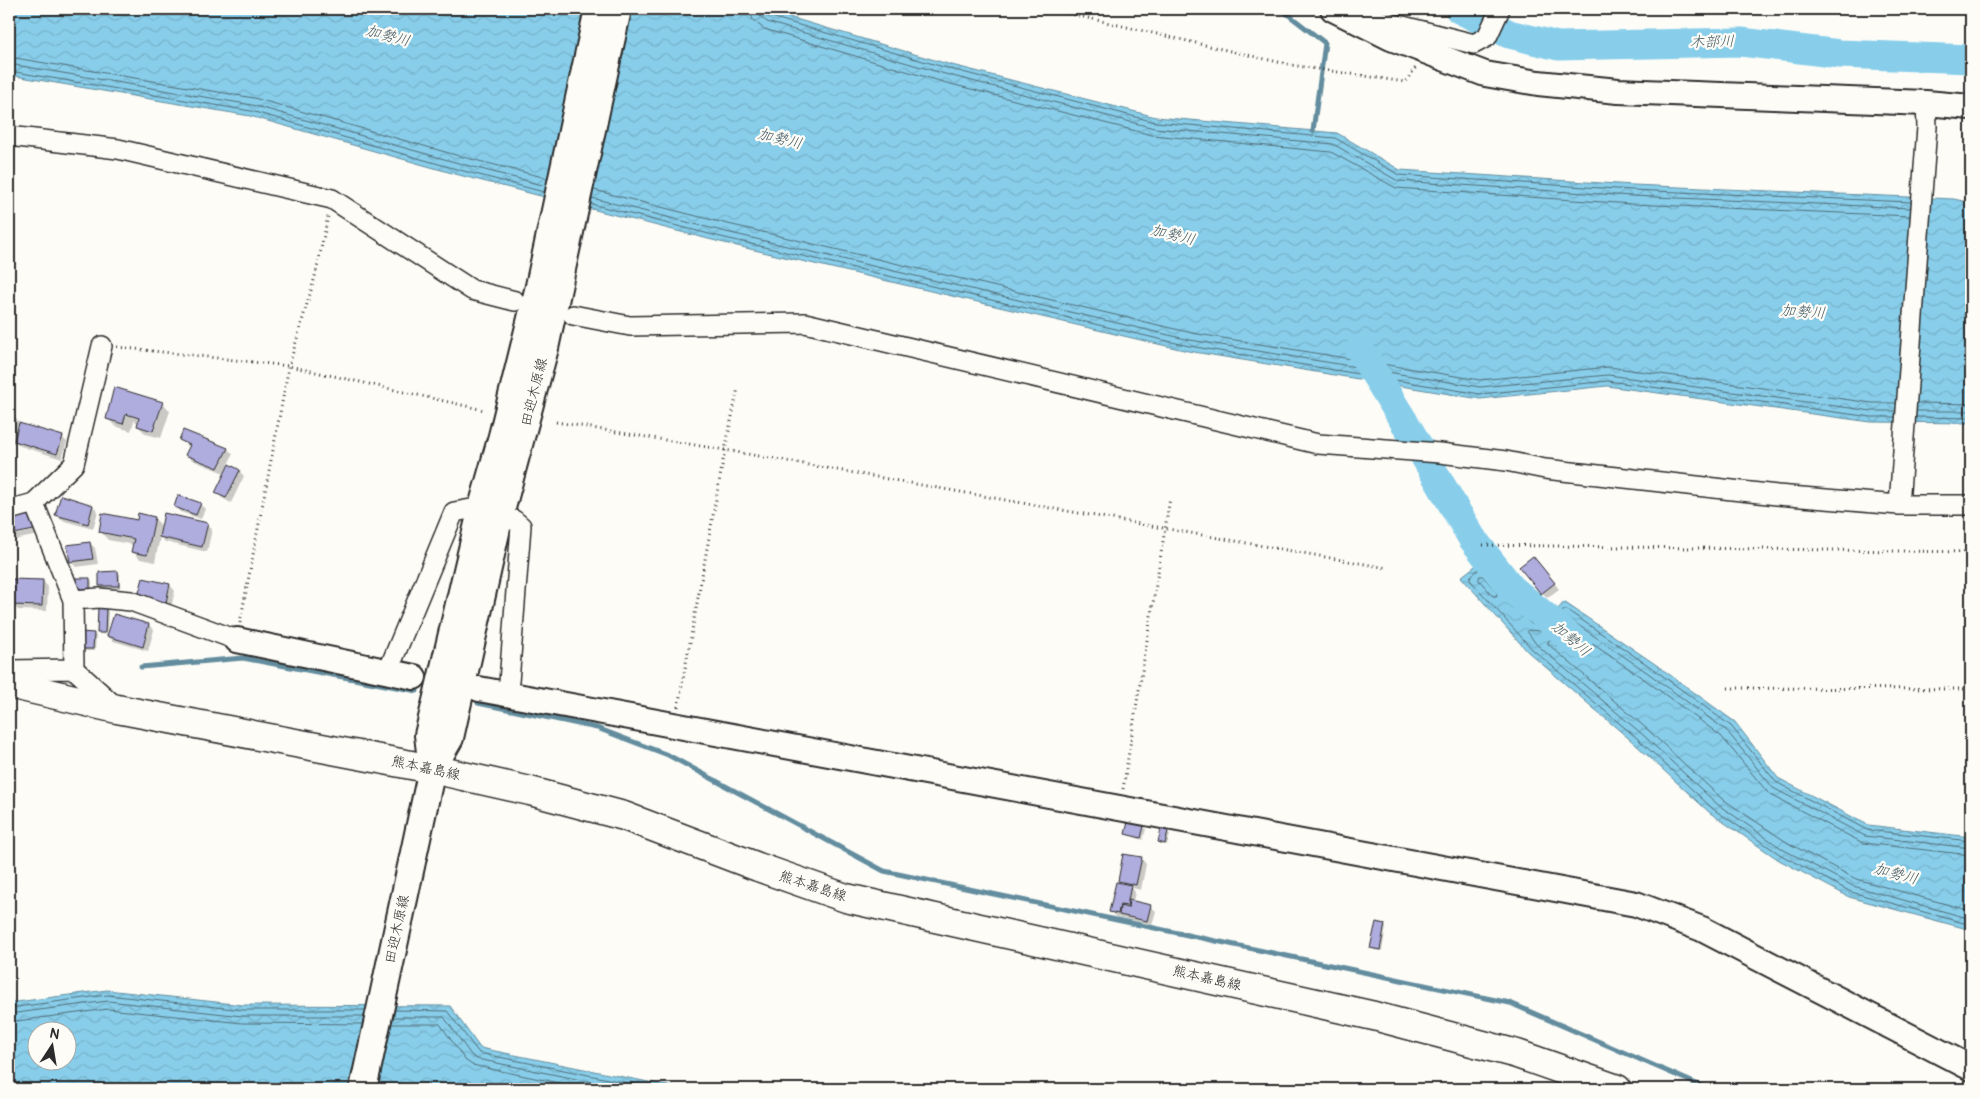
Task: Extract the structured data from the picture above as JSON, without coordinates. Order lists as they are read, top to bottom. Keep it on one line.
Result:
{"streets":{"main road":["田迎木原線","熊本嘉島線"]},"crossings":[["田迎木原線","熊本嘉島線"]],"water":["加勢川","木部川"],"north":"top"}
